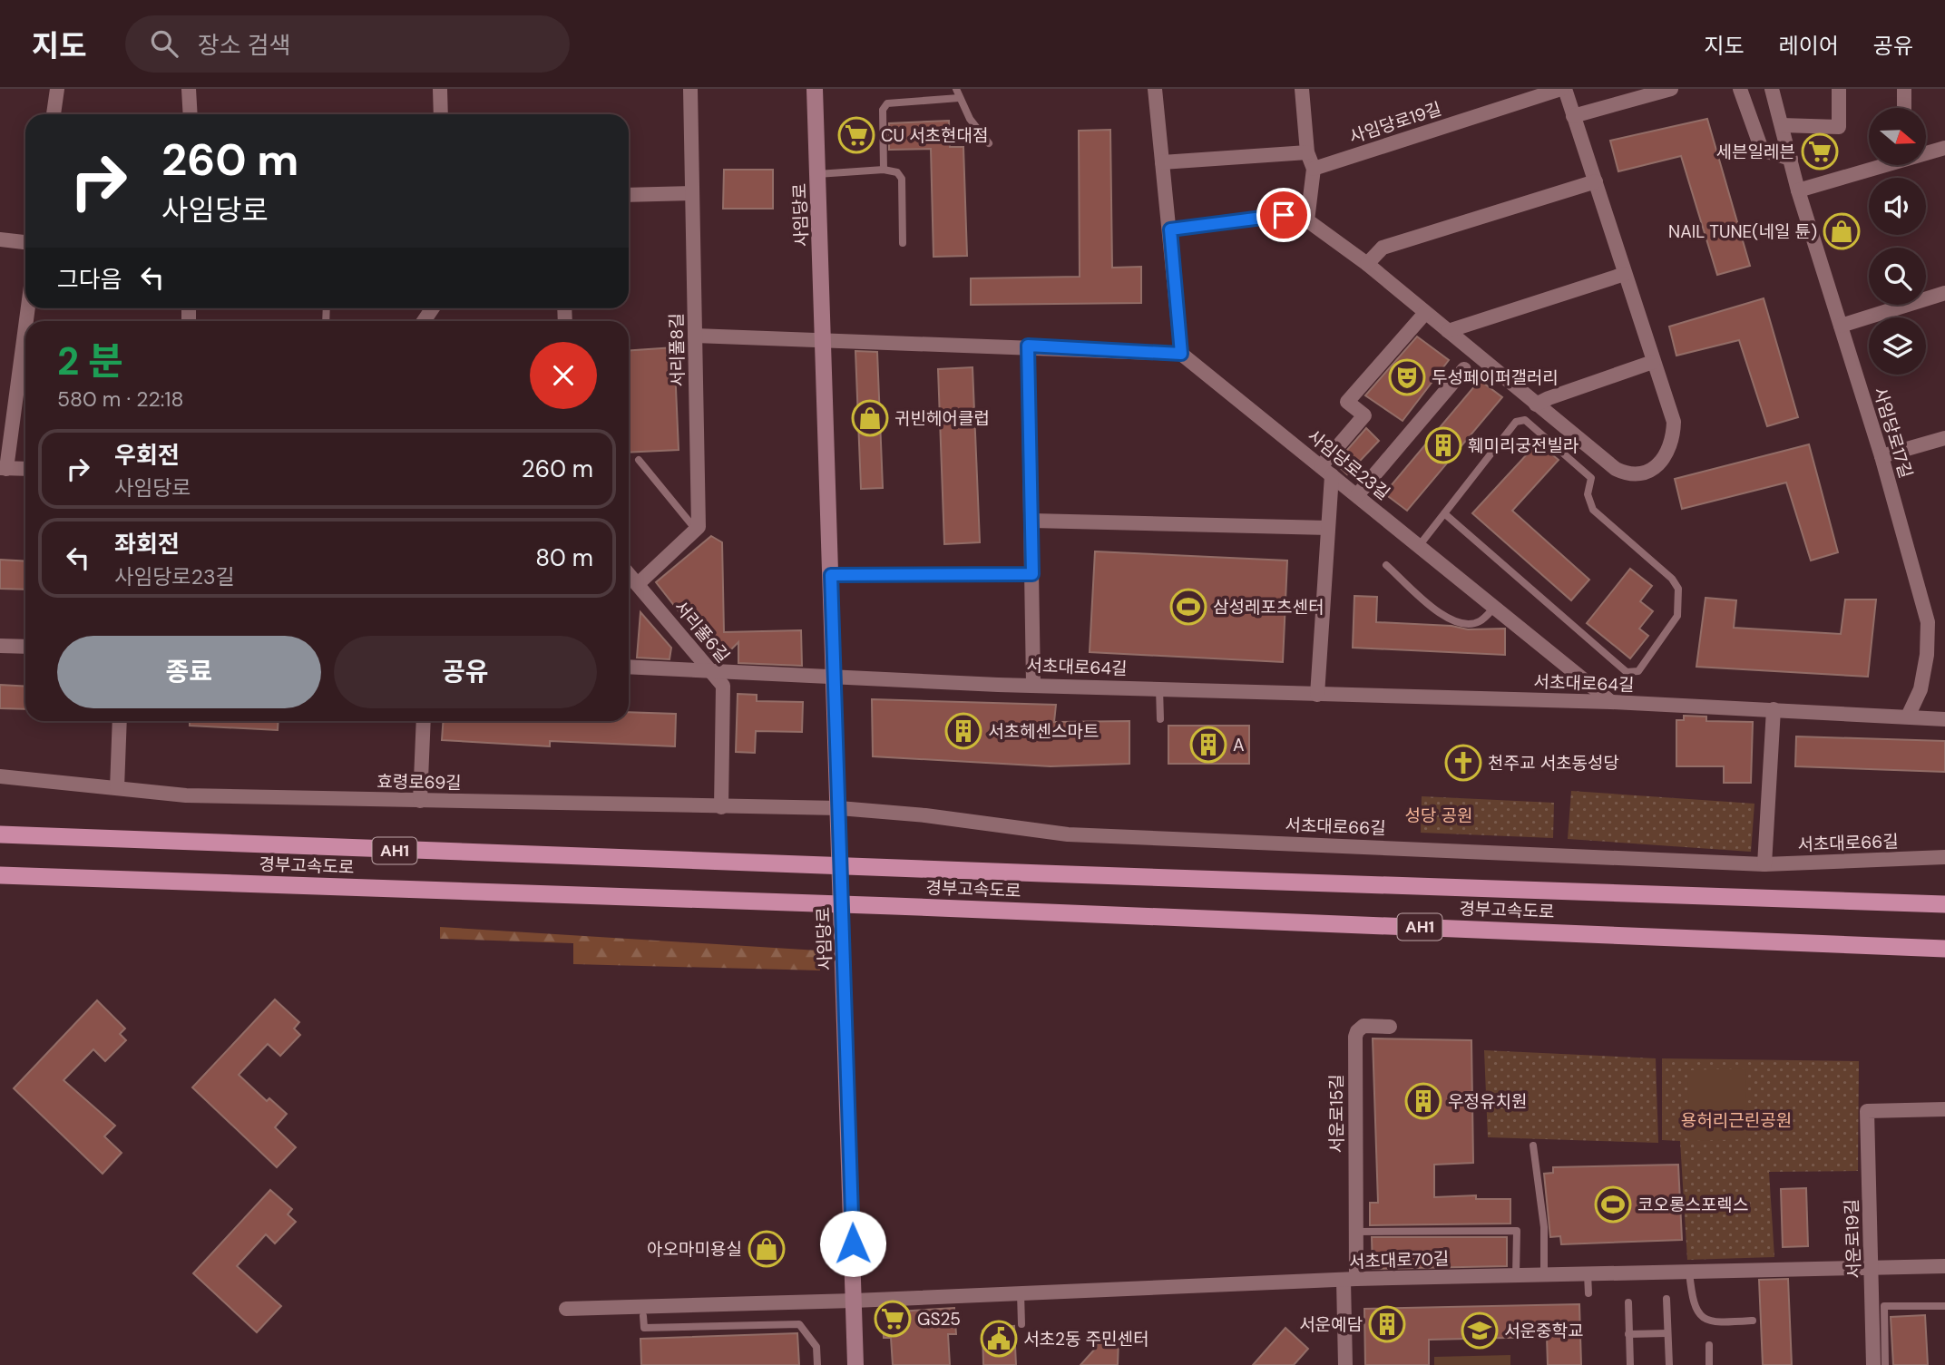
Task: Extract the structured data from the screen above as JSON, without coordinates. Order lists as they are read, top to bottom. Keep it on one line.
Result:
{"streets":{"highway":["AH1","경부고속도로"],"main road":["사임당로"],"street":["사임당로19길","서리풀8길","사임당로17길","사임당로23길","서리풀6길","서초대로64길","효령로69길","서초대로66길","서운로15길","서운로19길","서초대로70길"]},"crossings":[["사임당로","서초대로64길"],["사임당로","효령로69길"],["사임당로","서초대로66길"],["사임당로","서초대로70길"],["사임당로17길","서초대로64길"],["사임당로23길","서초대로64길"],["서리풀6길","서초대로64길"],["서리풀6길","효령로69길"],["효령로69길","서초대로66길"],["서운로15길","서초대로70길"],["서운로19길","서초대로70길"]],"parks":["성당 공원","용허리근린공원"],"places":{"supermarket":["CU 서초현대점","세븐일레븐","GS25"],"shop":["NAIL TUNE(네일 튠)","귀빈헤어클럽","아오마미용실"],"theatre":["두성페이퍼갤러리"],"building":["훼미리궁전빌라","서초헤센스마트","A","우정유치원","서운예담"],"sports":["삼성레포츠센터","코오롱스포렉스"],"church":["천주교 서초동성당"],"school or university":["서운중학교"],"public building":["서초2동 주민센터"]},"north":"right","page":{"header":"지도","search":"장소 검색","nav":["지도","레이어","공유"],"turn":["260 m","사임당로"],"then":"그다음","heading":["2 분","580 m · 22:18"],"list":[{"name":"우회전","note":"사임당로","value":"260 m"},{"name":"좌회전","note":"사임당로23길","value":"80 m"}],"buttons":["종료","공유"]}}
